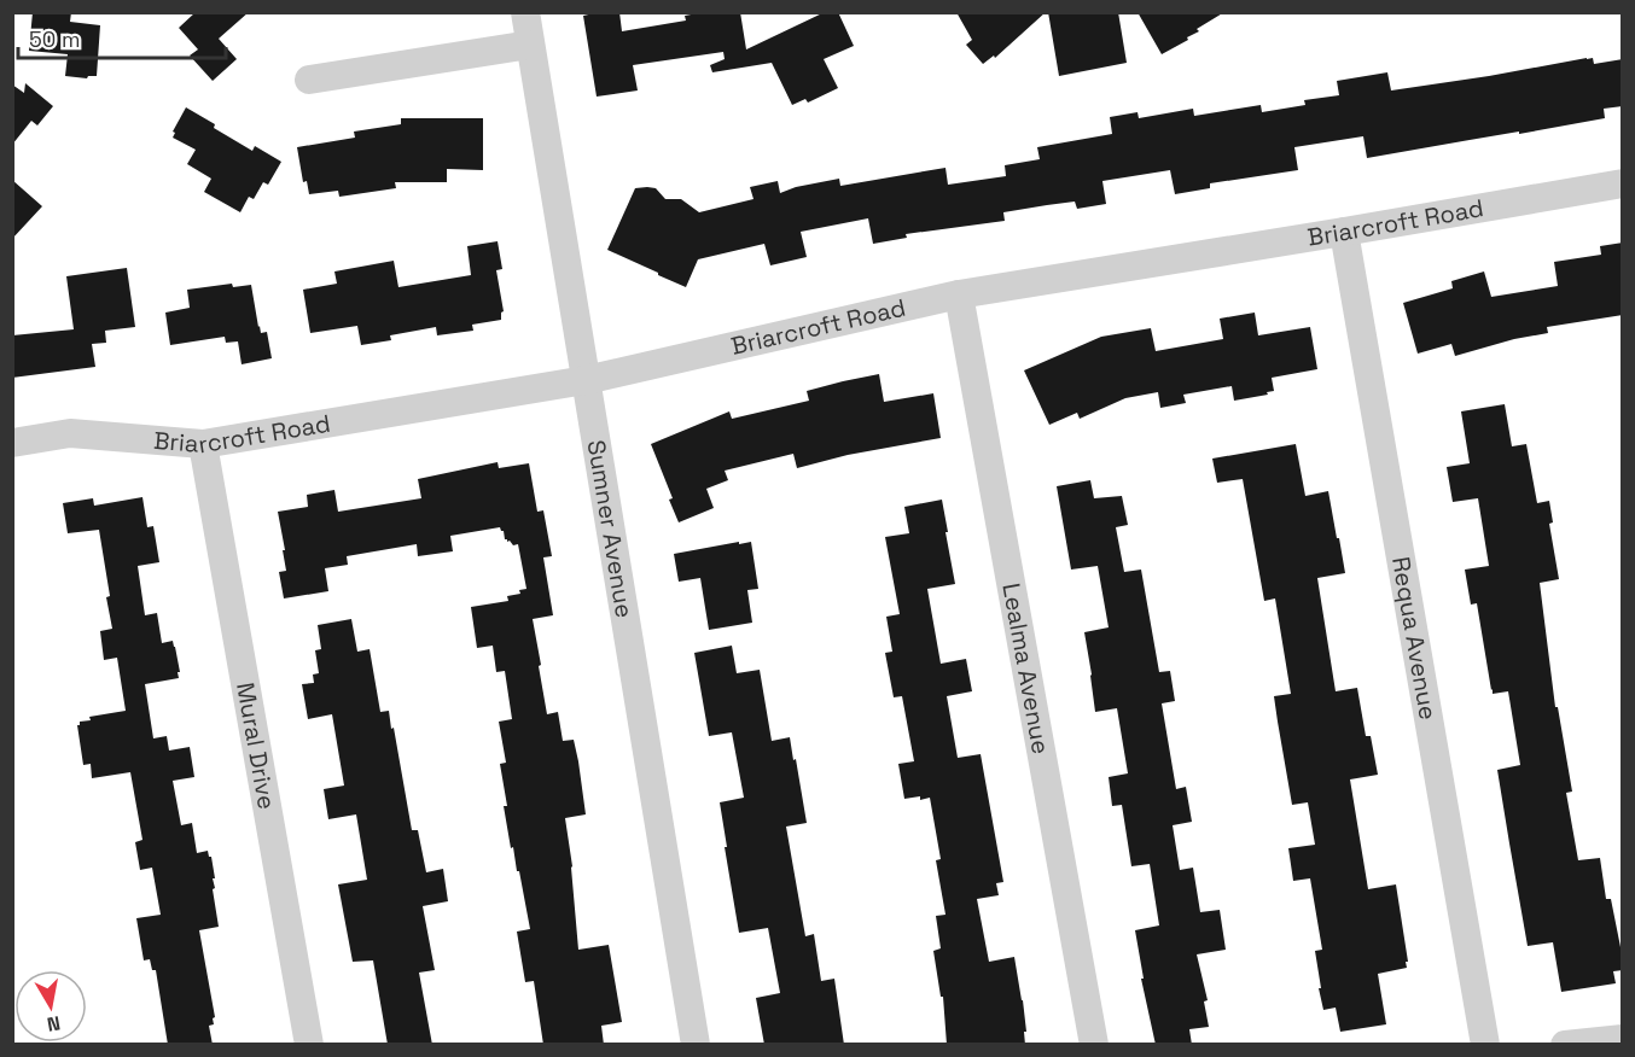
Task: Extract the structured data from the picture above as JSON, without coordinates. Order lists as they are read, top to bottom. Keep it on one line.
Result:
{"streets":{"street":["Briarcroft Road","Sumner Avenue","Requa Avenue","Lealma Avenue","Mural Drive"]},"crossings":[["Briarcroft Road","Sumner Avenue"],["Briarcroft Road","Requa Avenue"],["Briarcroft Road","Lealma Avenue"],["Briarcroft Road","Mural Drive"]],"scale_bar":"50 m","north":"bottom"}
